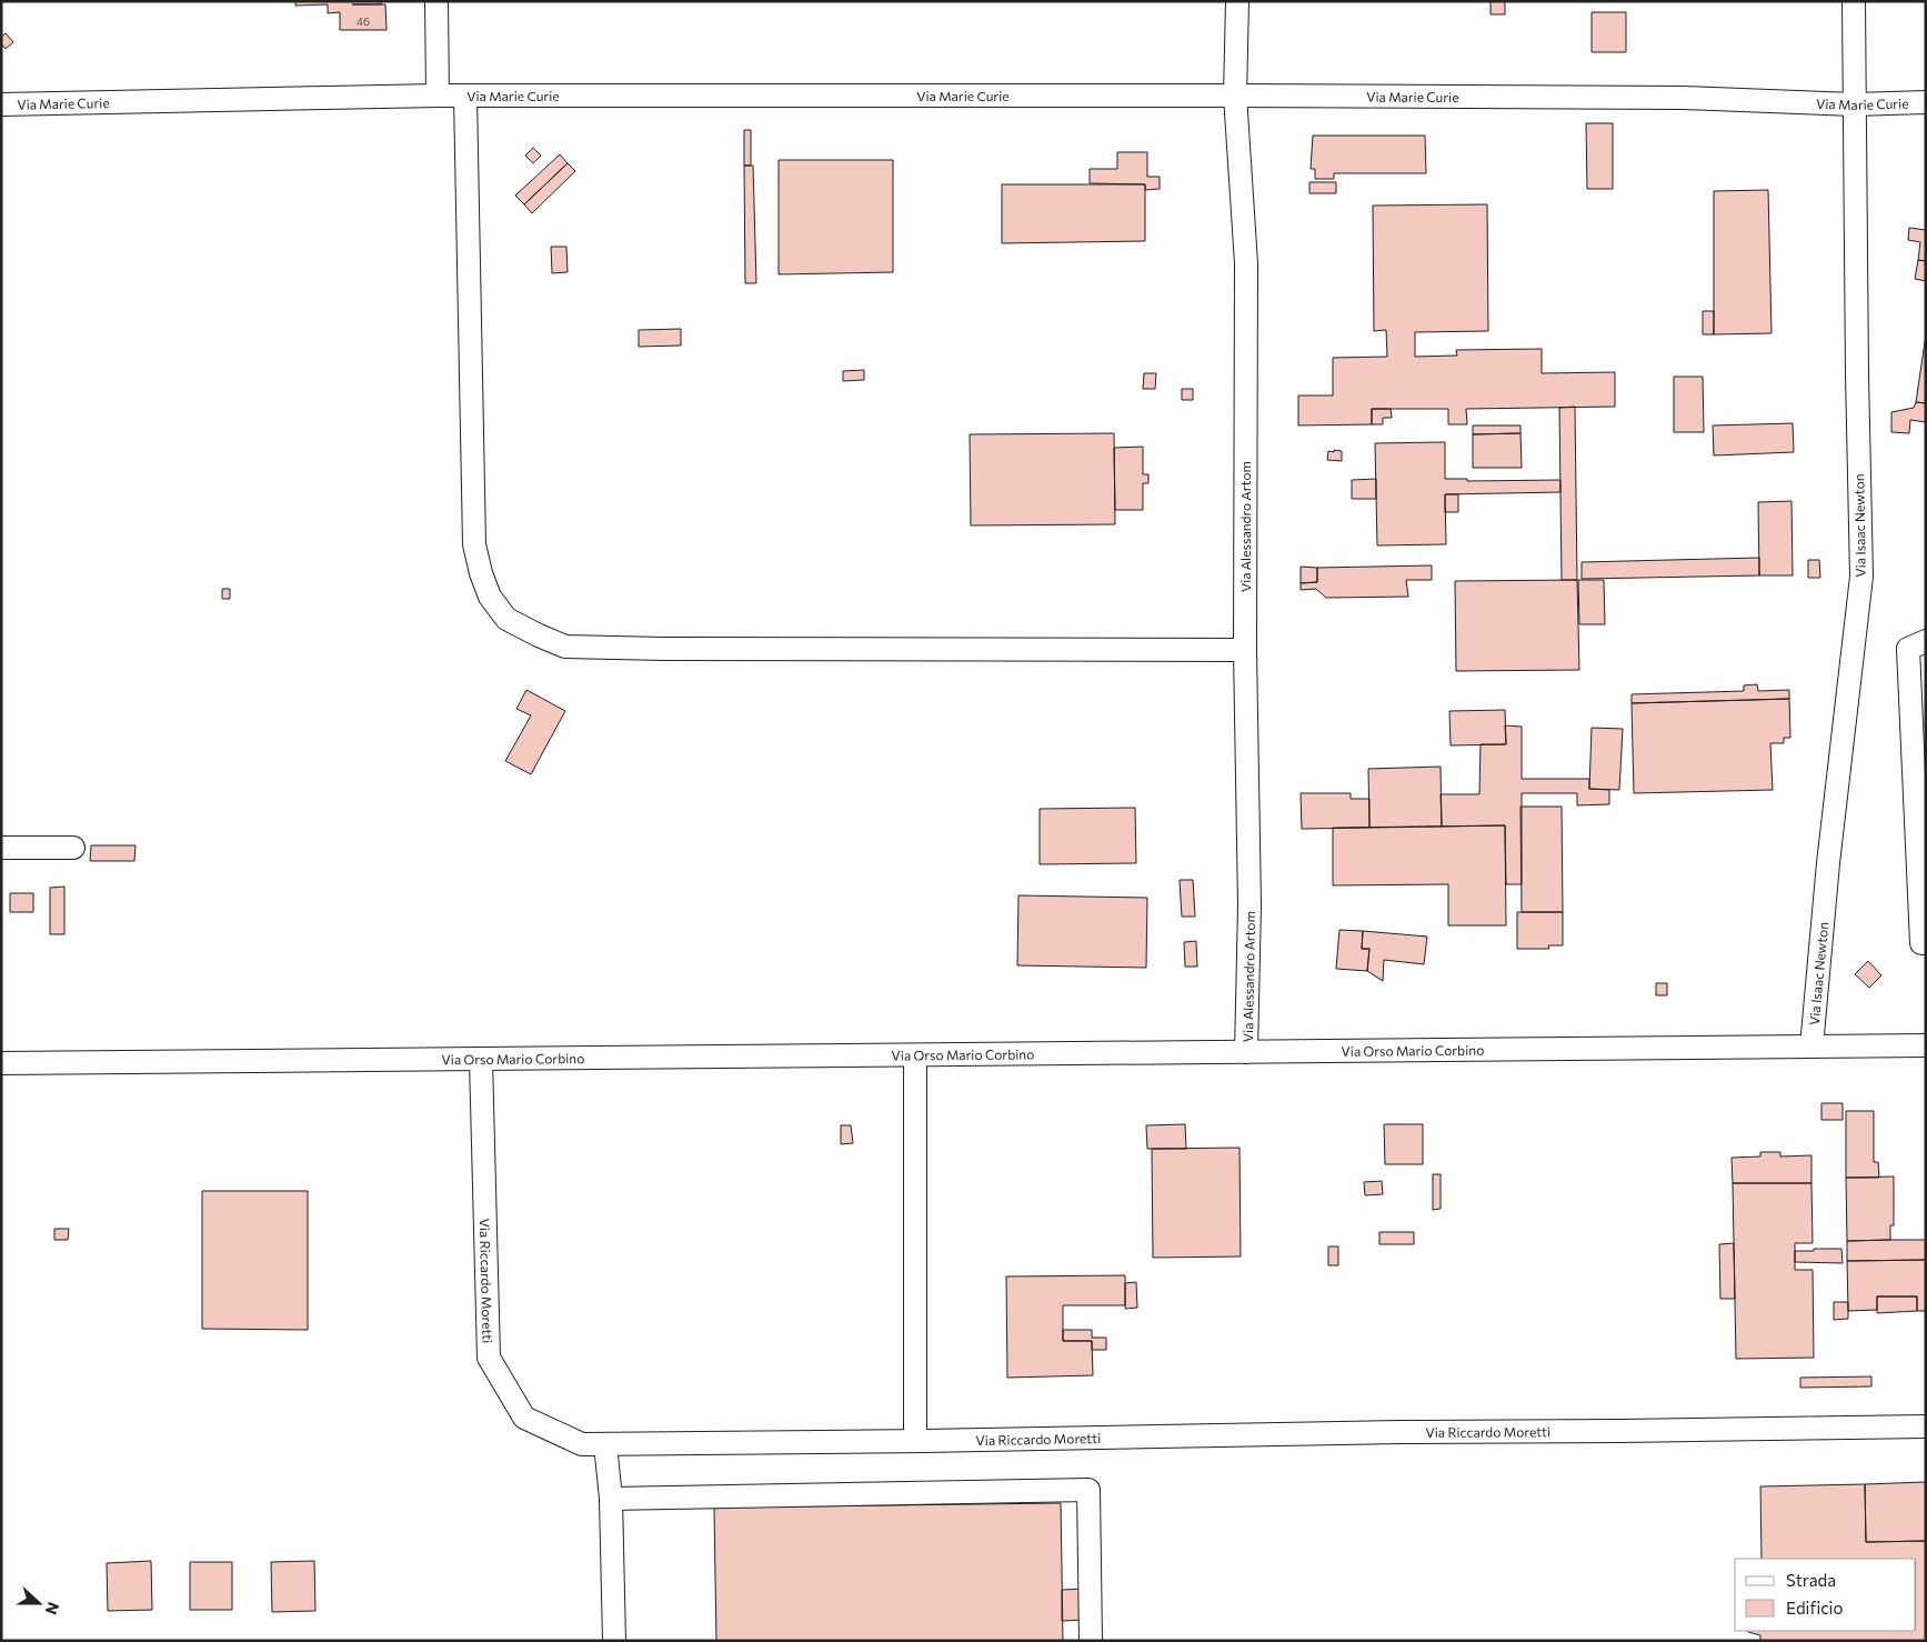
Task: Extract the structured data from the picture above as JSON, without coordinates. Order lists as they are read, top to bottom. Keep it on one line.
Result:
{"streets":{"street":["Via Marie Curie","Via Isaac Newton","Via Alessandro Artom","Via Orso Mario Corbino","Via Riccardo Moretti"]},"crossings":[["Via Marie Curie","Via Isaac Newton"],["Via Marie Curie","Via Alessandro Artom"],["Via Isaac Newton","Via Orso Mario Corbino"],["Via Alessandro Artom","Via Orso Mario Corbino"],["Via Orso Mario Corbino","Via Riccardo Moretti"]],"house_numbers":["46"],"legend":["Strada","Edificio"],"north":"right"}
